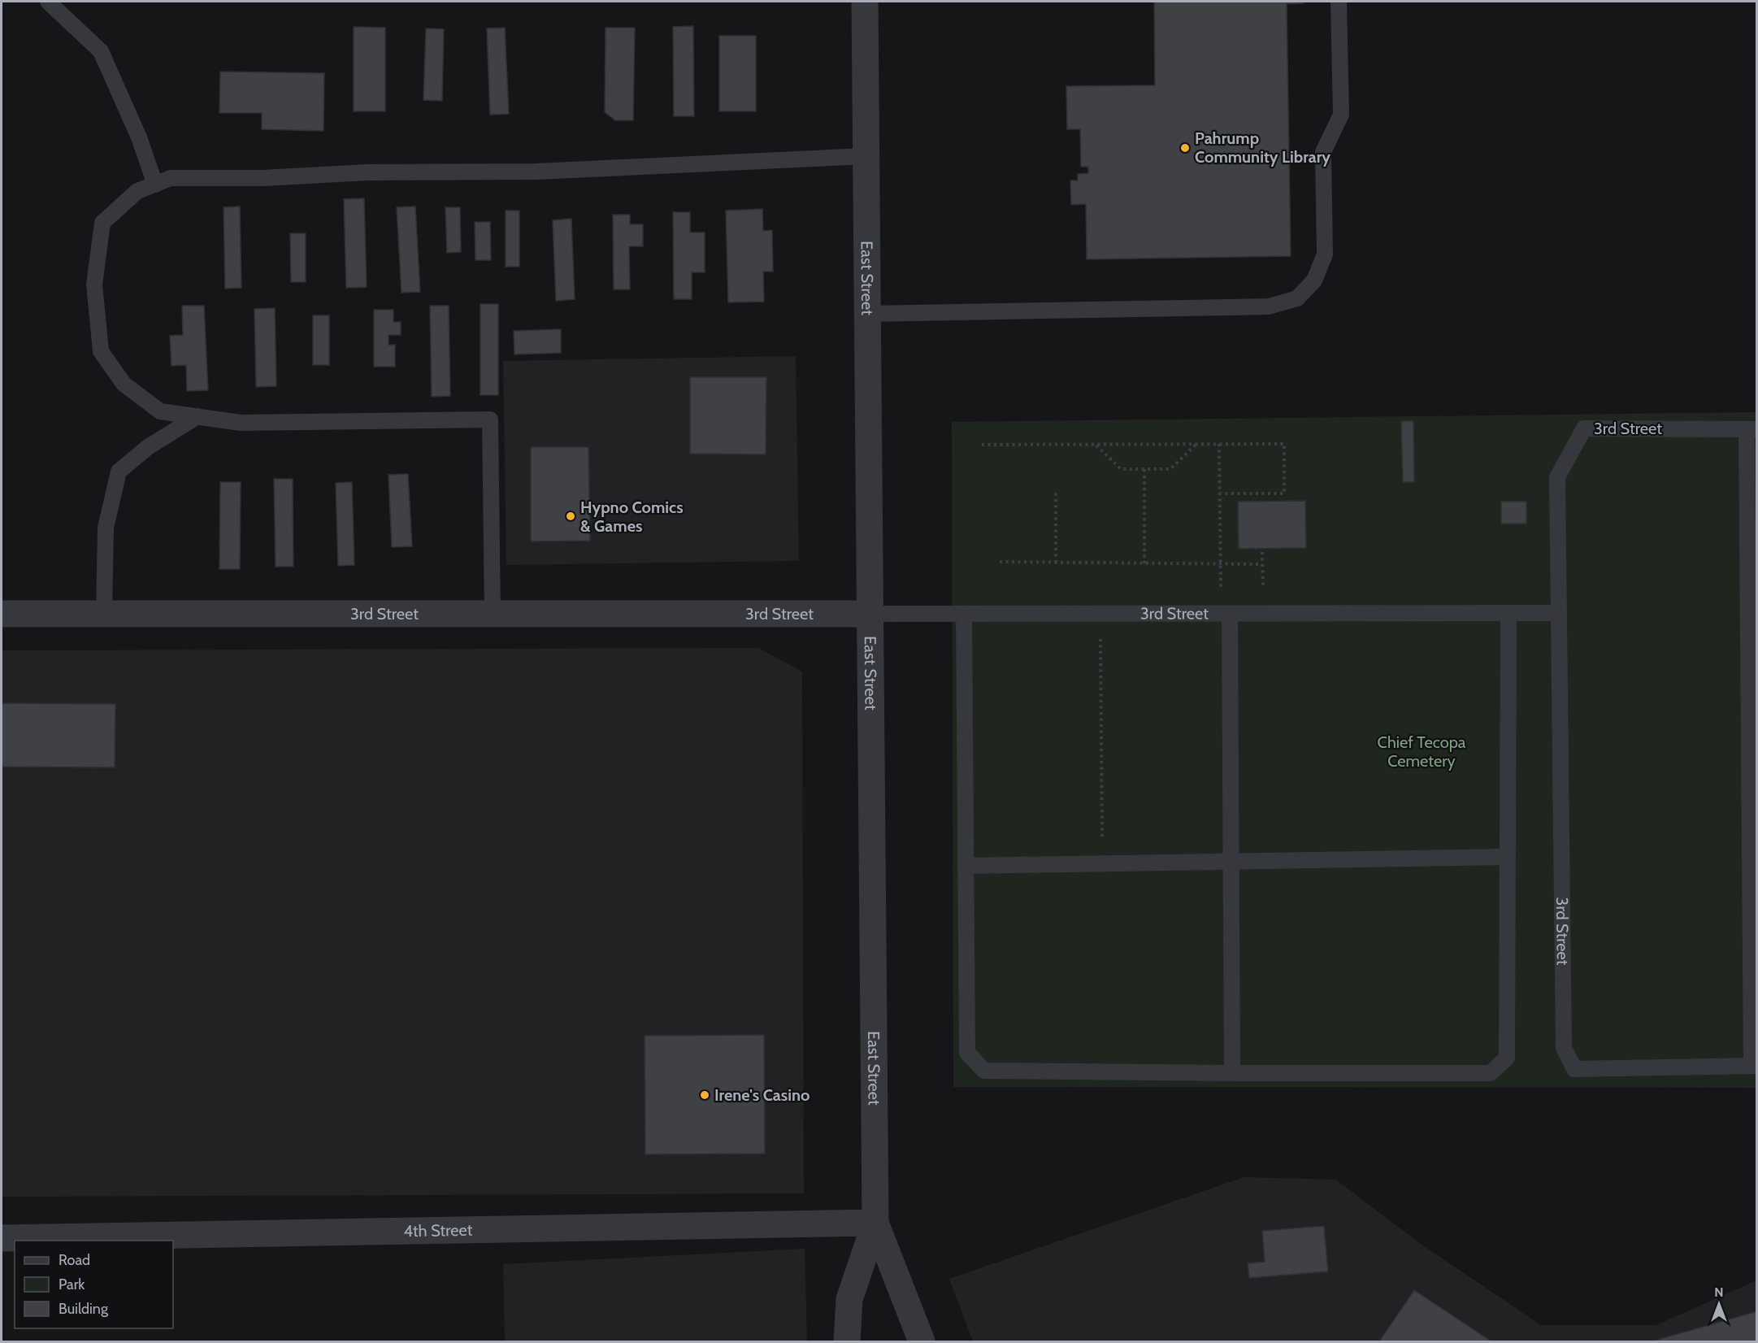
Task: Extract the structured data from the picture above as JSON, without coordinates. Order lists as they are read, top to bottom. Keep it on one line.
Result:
{"streets":{"street":["East Street","3rd Street","4th Street"]},"crossings":[["East Street","3rd Street"],["East Street","4th Street"]],"parks":["Chief Tecopa Cemetery"],"places":["Pahrump Community Library","Hypno Comics & Games","Irene's Casino"],"legend":["Road","Park","Building"],"north":"top"}
